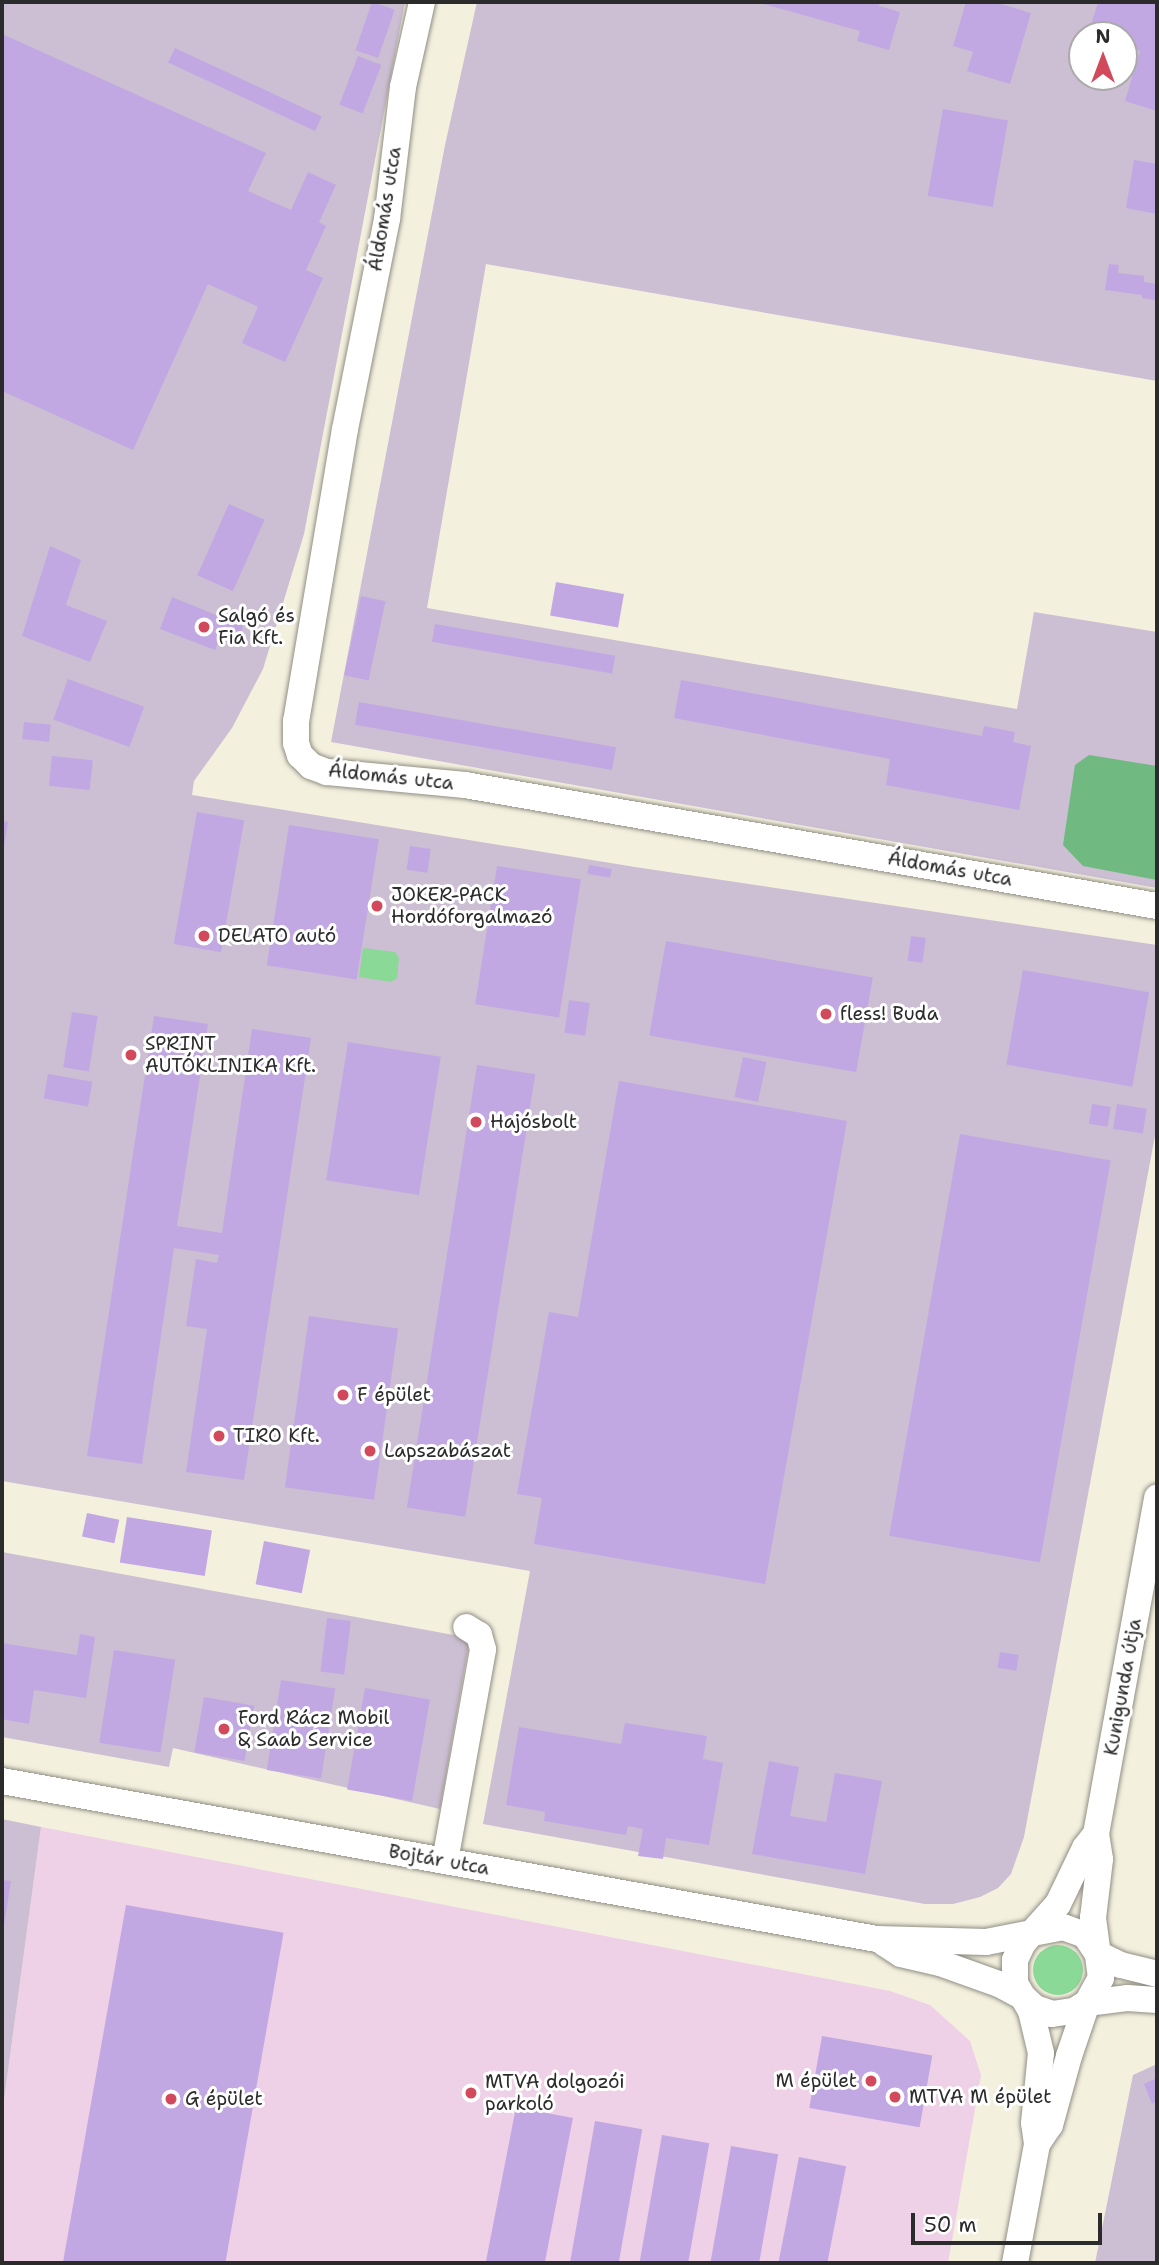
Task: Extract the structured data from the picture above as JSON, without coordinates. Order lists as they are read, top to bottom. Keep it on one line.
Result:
{"streets":{"street":["Áldomás utca","Kunigunda útja","Bojtár utca"]},"crossings":[["Kunigunda útja","Bojtár utca"]],"places":["Salgó és Fia Kft.","JOKER-PACK Hordóforgalmazó","DELATO autó","fless! Buda","SPRINT AUTÓKLINIKA Kft.","Hajósbolt","F épület","TIRO Kft.","Lapszabászat","Ford Rácz Mobil & Saab Service","M épület","MTVA dolgozói parkoló","MTVA M épület","G épület"],"scale_bar":"50 m","north":"top"}
